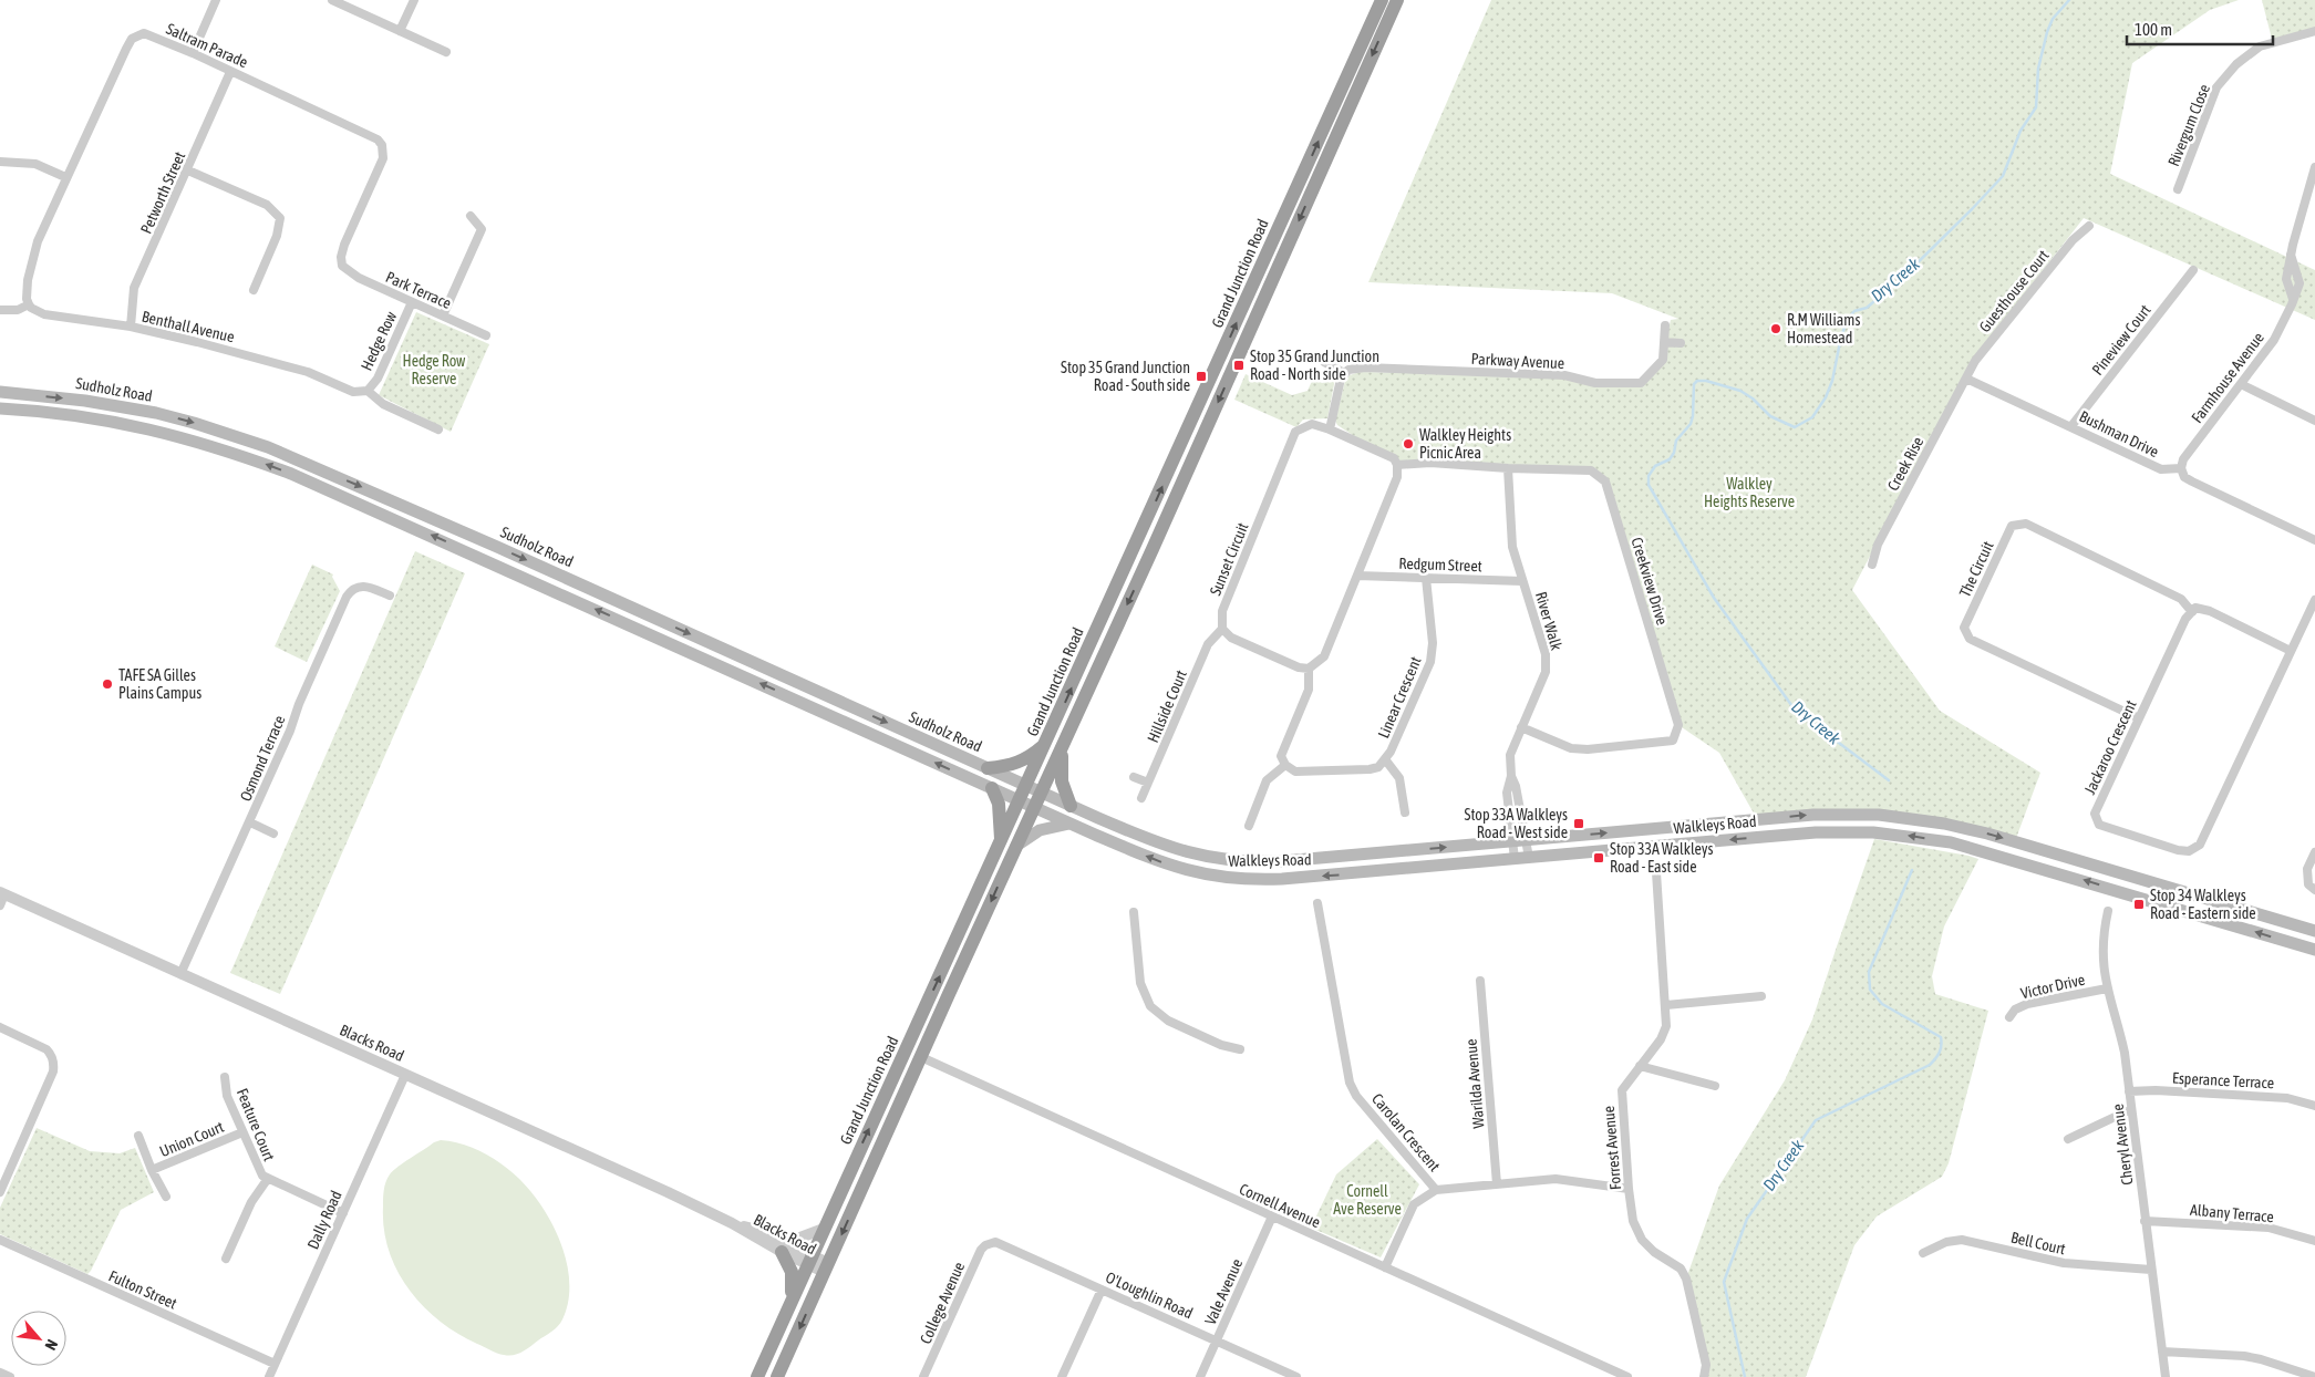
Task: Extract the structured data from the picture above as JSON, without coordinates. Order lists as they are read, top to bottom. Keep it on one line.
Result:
{"streets":{"highway":["Grand Junction Road"],"main road":["Sudholz Road","Walkleys Road"],"street":["Saltram Parade","Rivergum Close","Petworth Street","Park Terrace","Guesthouse Court","Benthall Avenue","Pineview Court","Hedge Row","Parkway Avenue","Farmhouse Avenue","Bushman Drive","Creek Rise","Sunset Circuit","Redgum Street","The Circuit","Creekview Drive","River Walk","Linear Crescent","Hillside Court","Jackaroo Crescent","Osmond Terrace","Victor Drive","Blacks Road","Esperance Terrace","Warilda Avenue","Feature Court","Carolan Crescent","Union Court","Cheryl Avenue","Forrest Avenue","Cornell Avenue","Albany Terrace","Dally Road","Bell Court","Fulton Street","Vale Avenue","O'Loughlin Road","College Avenue"]},"crossings":[["Saltram Parade","Petworth Street"],["Saltram Parade","Park Terrace"],["Saltram Parade","Benthall Avenue"],["Petworth Street","Benthall Avenue"],["Grand Junction Road","Sudholz Road"],["Grand Junction Road","Walkleys Road"],["Grand Junction Road","Blacks Road"],["Grand Junction Road","Cornell Avenue"],["Park Terrace","Hedge Row"],["Guesthouse Court","Bushman Drive"],["Guesthouse Court","Creek Rise"],["Benthall Avenue","Hedge Row"],["Pineview Court","Bushman Drive"],["Farmhouse Avenue","Bushman Drive"],["Sudholz Road","Walkleys Road"],["Bushman Drive","Creek Rise"],["Sunset Circuit","Creekview Drive"],["Sunset Circuit","Hillside Court"],["Redgum Street","River Walk"],["Redgum Street","Linear Crescent"],["The Circuit","Jackaroo Crescent"],["Creekview Drive","River Walk"],["River Walk","Walkleys Road"],["Osmond Terrace","Blacks Road"],["Victor Drive","Cheryl Avenue"],["Blacks Road","Dally Road"],["Esperance Terrace","Cheryl Avenue"],["Warilda Avenue","Carolan Crescent"],["Feature Court","Union Court"],["Feature Court","Dally Road"],["Carolan Crescent","Forrest Avenue"],["Cheryl Avenue","Albany Terrace"],["Cheryl Avenue","Bell Court"],["Cornell Avenue","Vale Avenue"],["Dally Road","Fulton Street"],["Vale Avenue","O'Loughlin Road"],["O'Loughlin Road","College Avenue"]],"water":["Dry Creek"],"parks":["Hedge Row Reserve","Walkley Heights Reserve","Cornell Ave Reserve"],"places":{"other":["R.M Williams Homestead","Walkley Heights Picnic Area","TAFE SA Gilles Plains Campus"],"transit":["Stop 35 Grand Junction Road - North side","Stop 35 Grand Junction Road - South side","Stop 33A Walkleys Road - West side","Stop 33A Walkleys Road - East side","Stop 34 Walkleys Road - Eastern side"]},"scale_bar":"100 m","north":"bottom right"}
